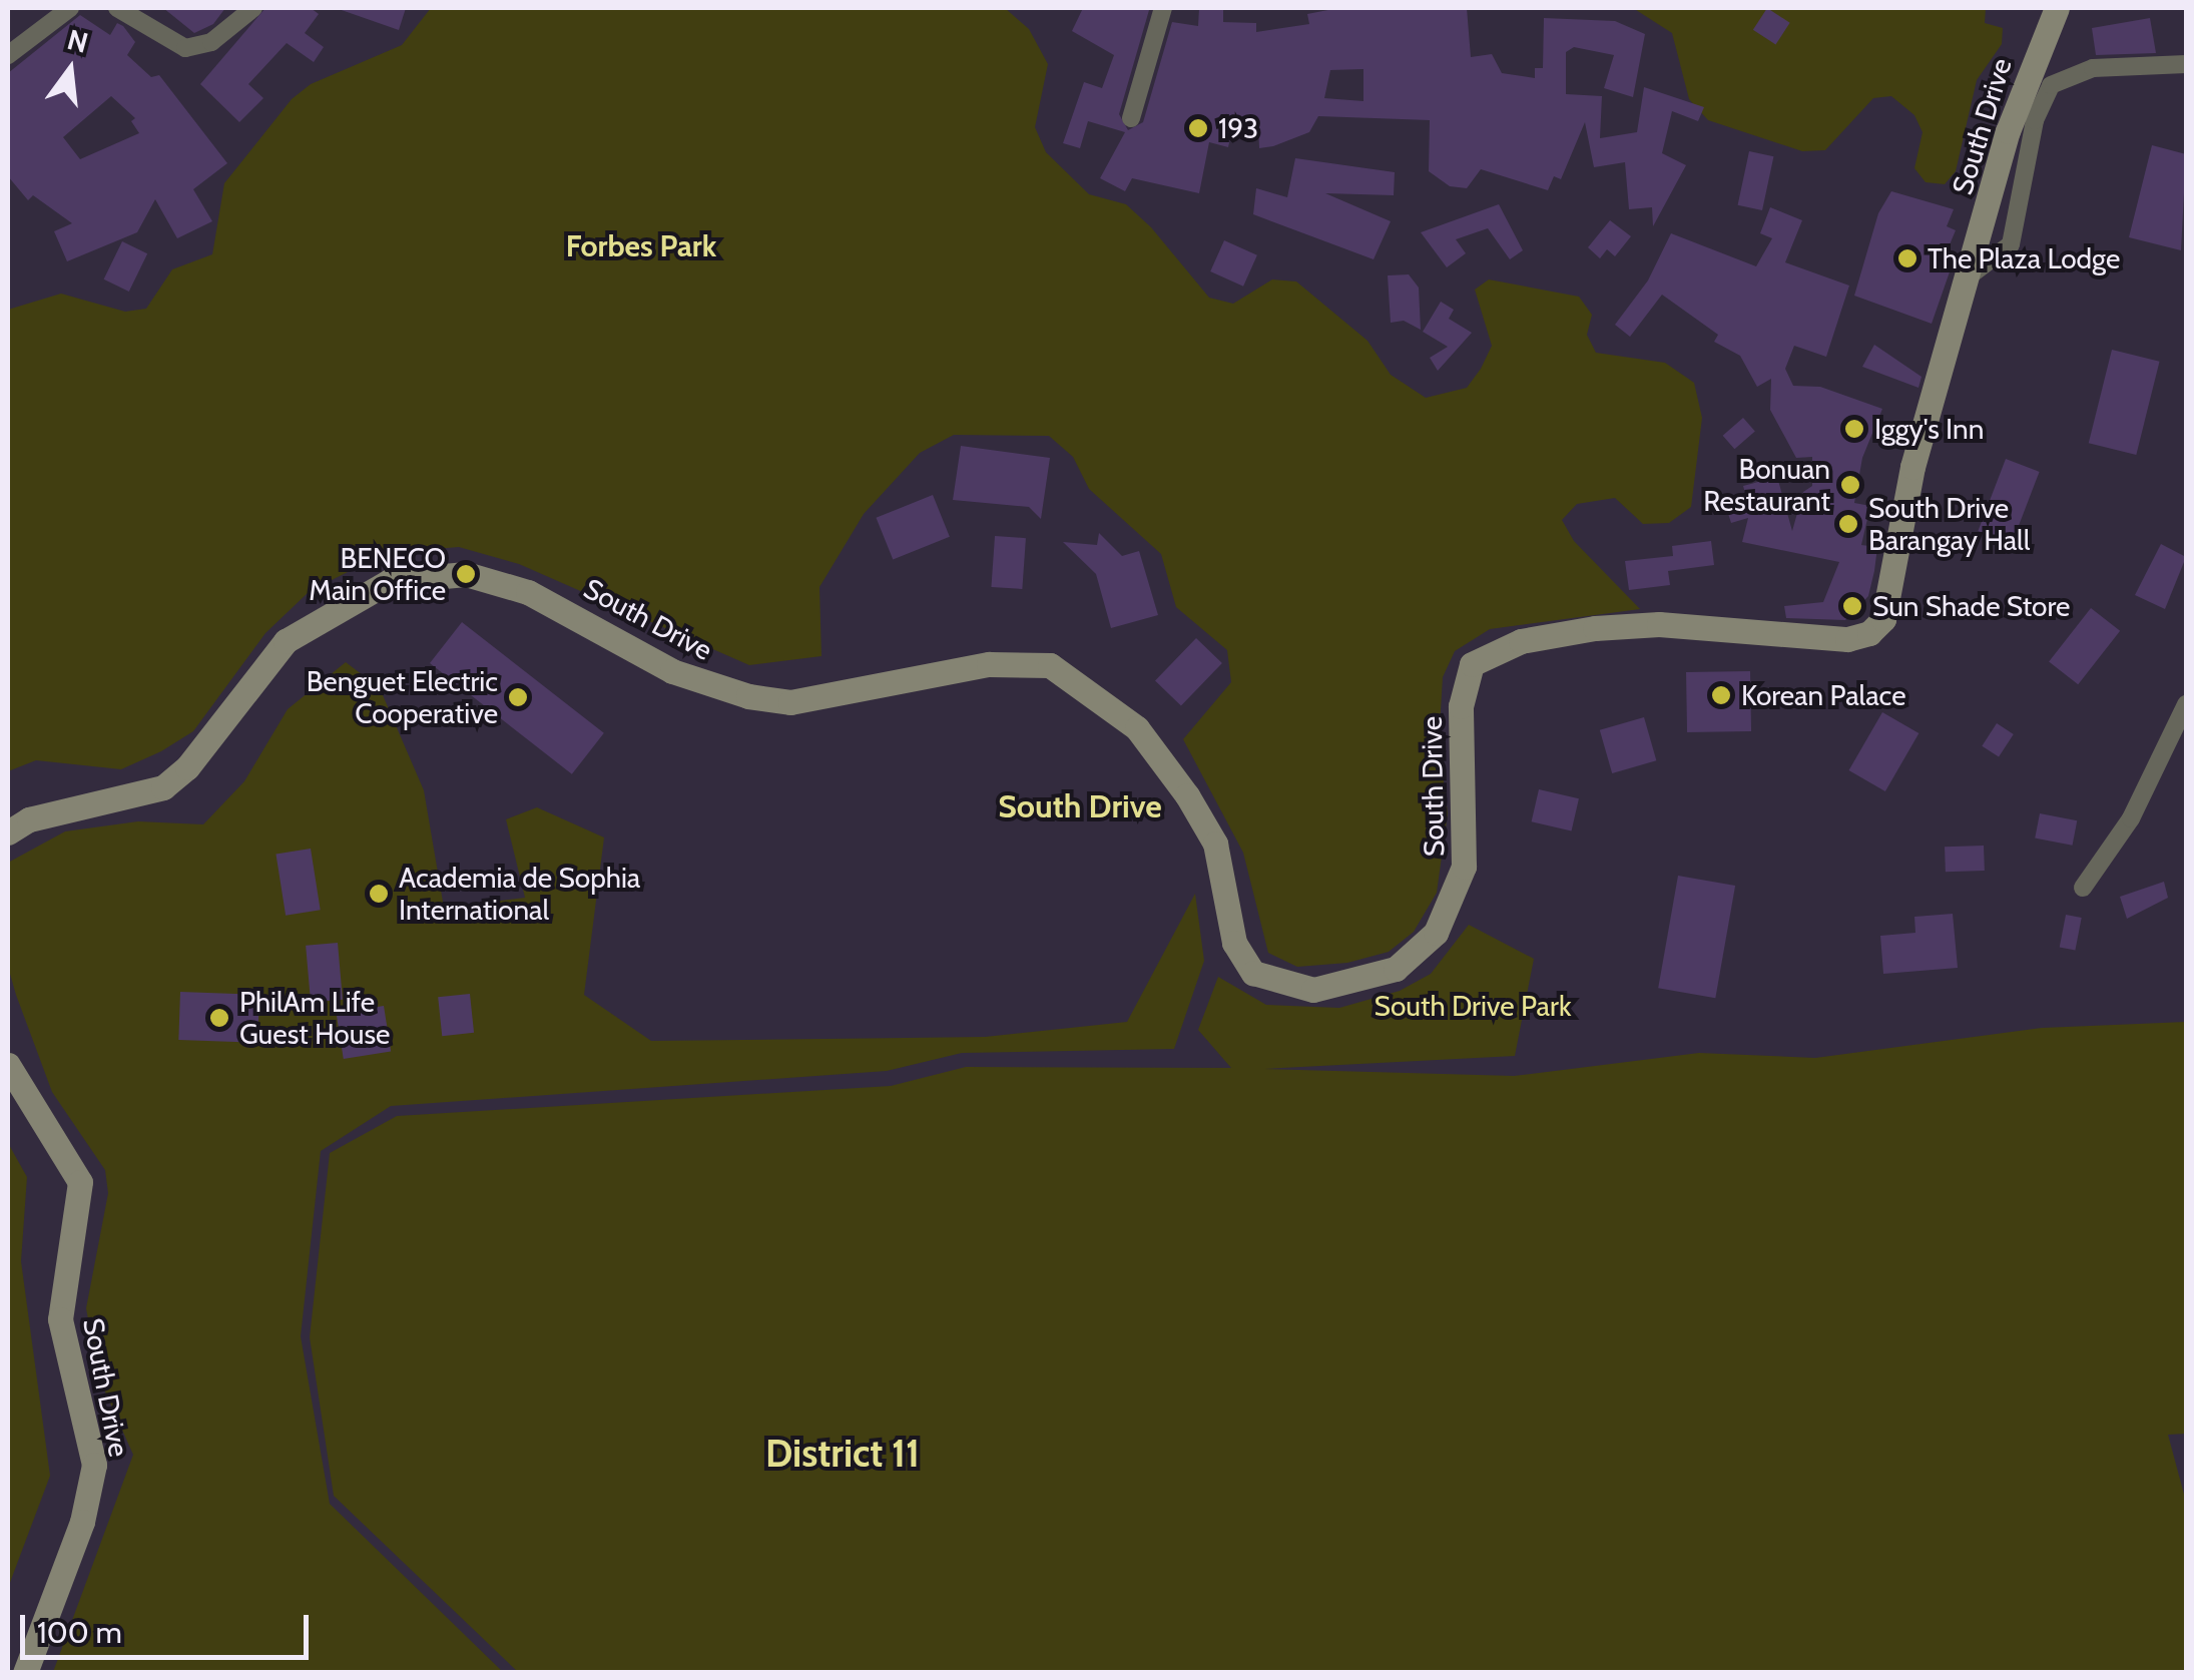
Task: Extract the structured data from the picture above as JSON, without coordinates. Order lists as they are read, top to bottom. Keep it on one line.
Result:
{"streets":{"main road":["South Drive"]},"districts":["Forbes Park","South Drive","District 11"],"parks":["South Drive Park"],"places":["193","The Plaza Lodge","Iggy's Inn","Bonuan Restaurant","South Drive Barangay Hall","BENECO Main Office","Sun Shade Store","Korean Palace","Benguet Electric Cooperative","Academia de Sophia International","PhilAm Life Guest House"],"scale_bar":"100 m","north":"top"}
